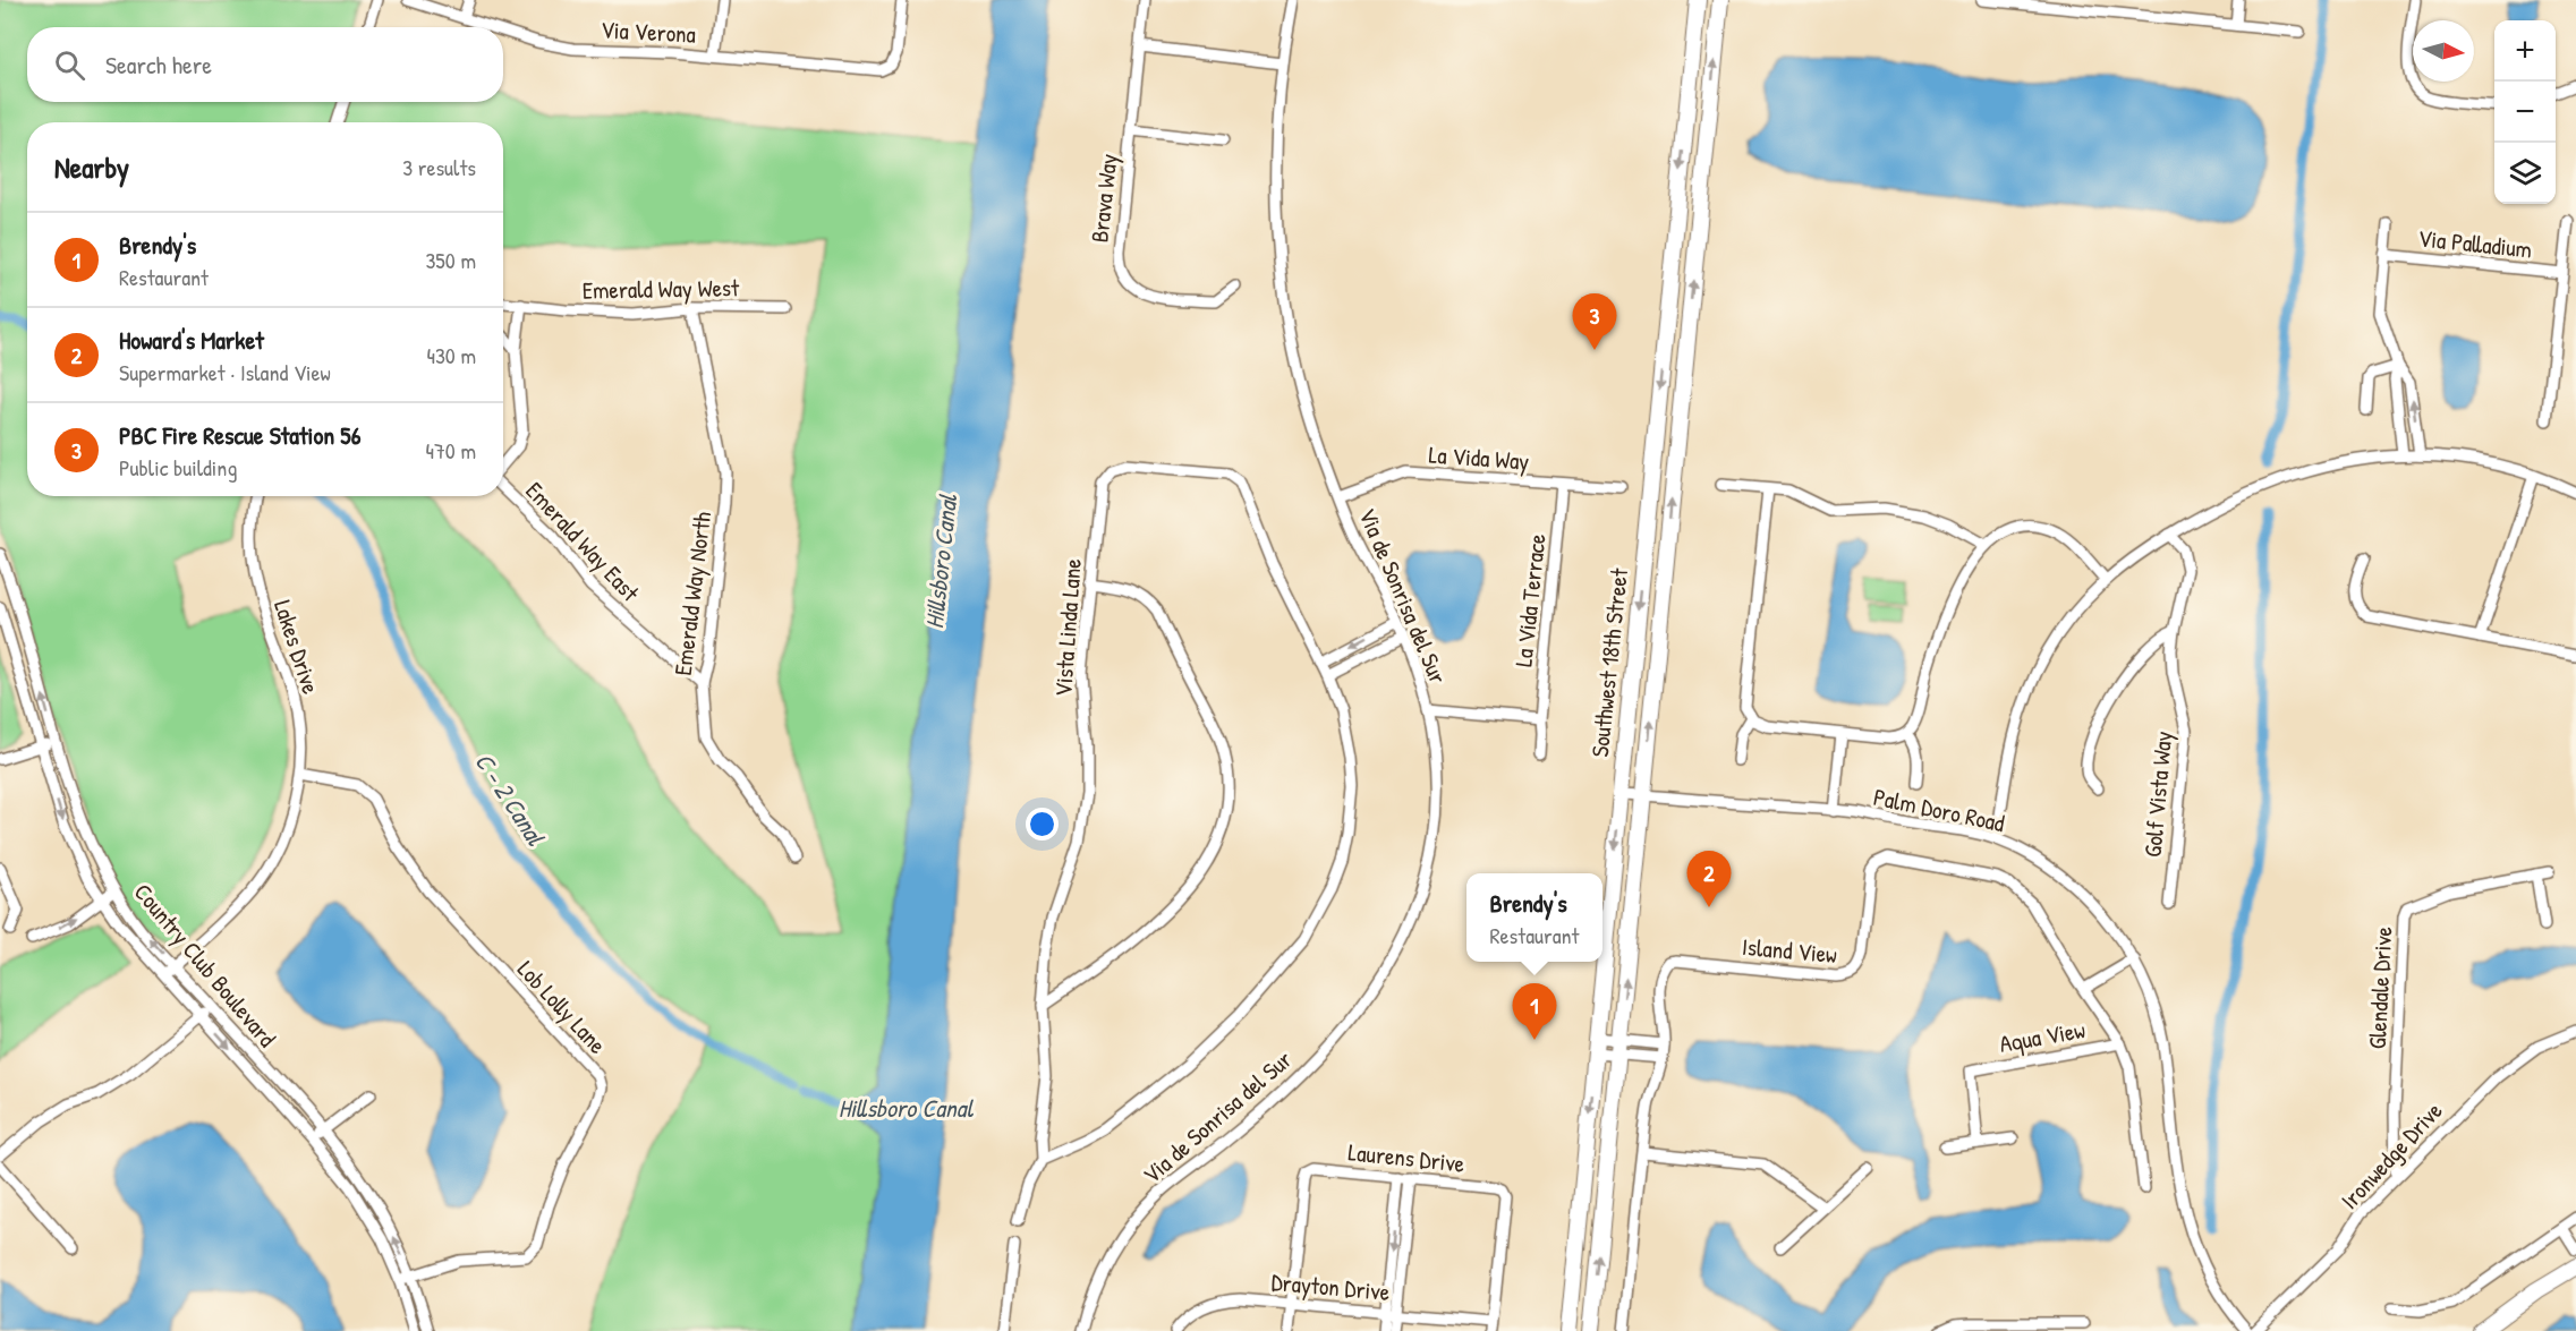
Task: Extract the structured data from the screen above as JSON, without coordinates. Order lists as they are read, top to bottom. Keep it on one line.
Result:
{"streets":{"main road":["Southwest 18th Street"],"street":["Via Verona","Brava Way","Via Palladium","Emerald Way West","La Vida Way","Emerald Way East","Emerald Way North","Via de Sonrisa del Sur","La Vida Terrace","Vista Linda Lane","Lakes Drive","Golf Vista Way","Palm Doro Road","Island View","Country Club Boulevard","Glendale Drive","Lob Lolly Lane","Aqua View","Ironwedge Drive","Laurens Drive","Drayton Drive"]},"crossings":[["Emerald Way West","Emerald Way North"],["La Vida Way","Via de Sonrisa del Sur"],["La Vida Way","La Vida Terrace"],["Emerald Way East","Emerald Way North"],["Lakes Drive","Country Club Boulevard"],["Lakes Drive","Lob Lolly Lane"],["Southwest 18th Street","Palm Doro Road"],["Island View","Aqua View"],["Country Club Boulevard","Lob Lolly Lane"],["Glendale Drive","Ironwedge Drive"],["Laurens Drive","Drayton Drive"]],"water":["Hillsboro Canal","C - 2 Canal"],"north":"right","page":{"map_buttons":["+","−"],"search":"Search here","heading":["Nearby","3 results"],"list":[{"mark":"1","name":"Brendy's","note":"Restaurant","value":"350 m"},{"mark":"2","name":"Howard's Market","note":"Supermarket · Island View","value":"430 m"},{"mark":"3","name":"PBC Fire Rescue Station 56","note":"Public building","value":"470 m"}],"pins":["3","2","1"],"popup":["Brendy's","Restaurant"]}}
